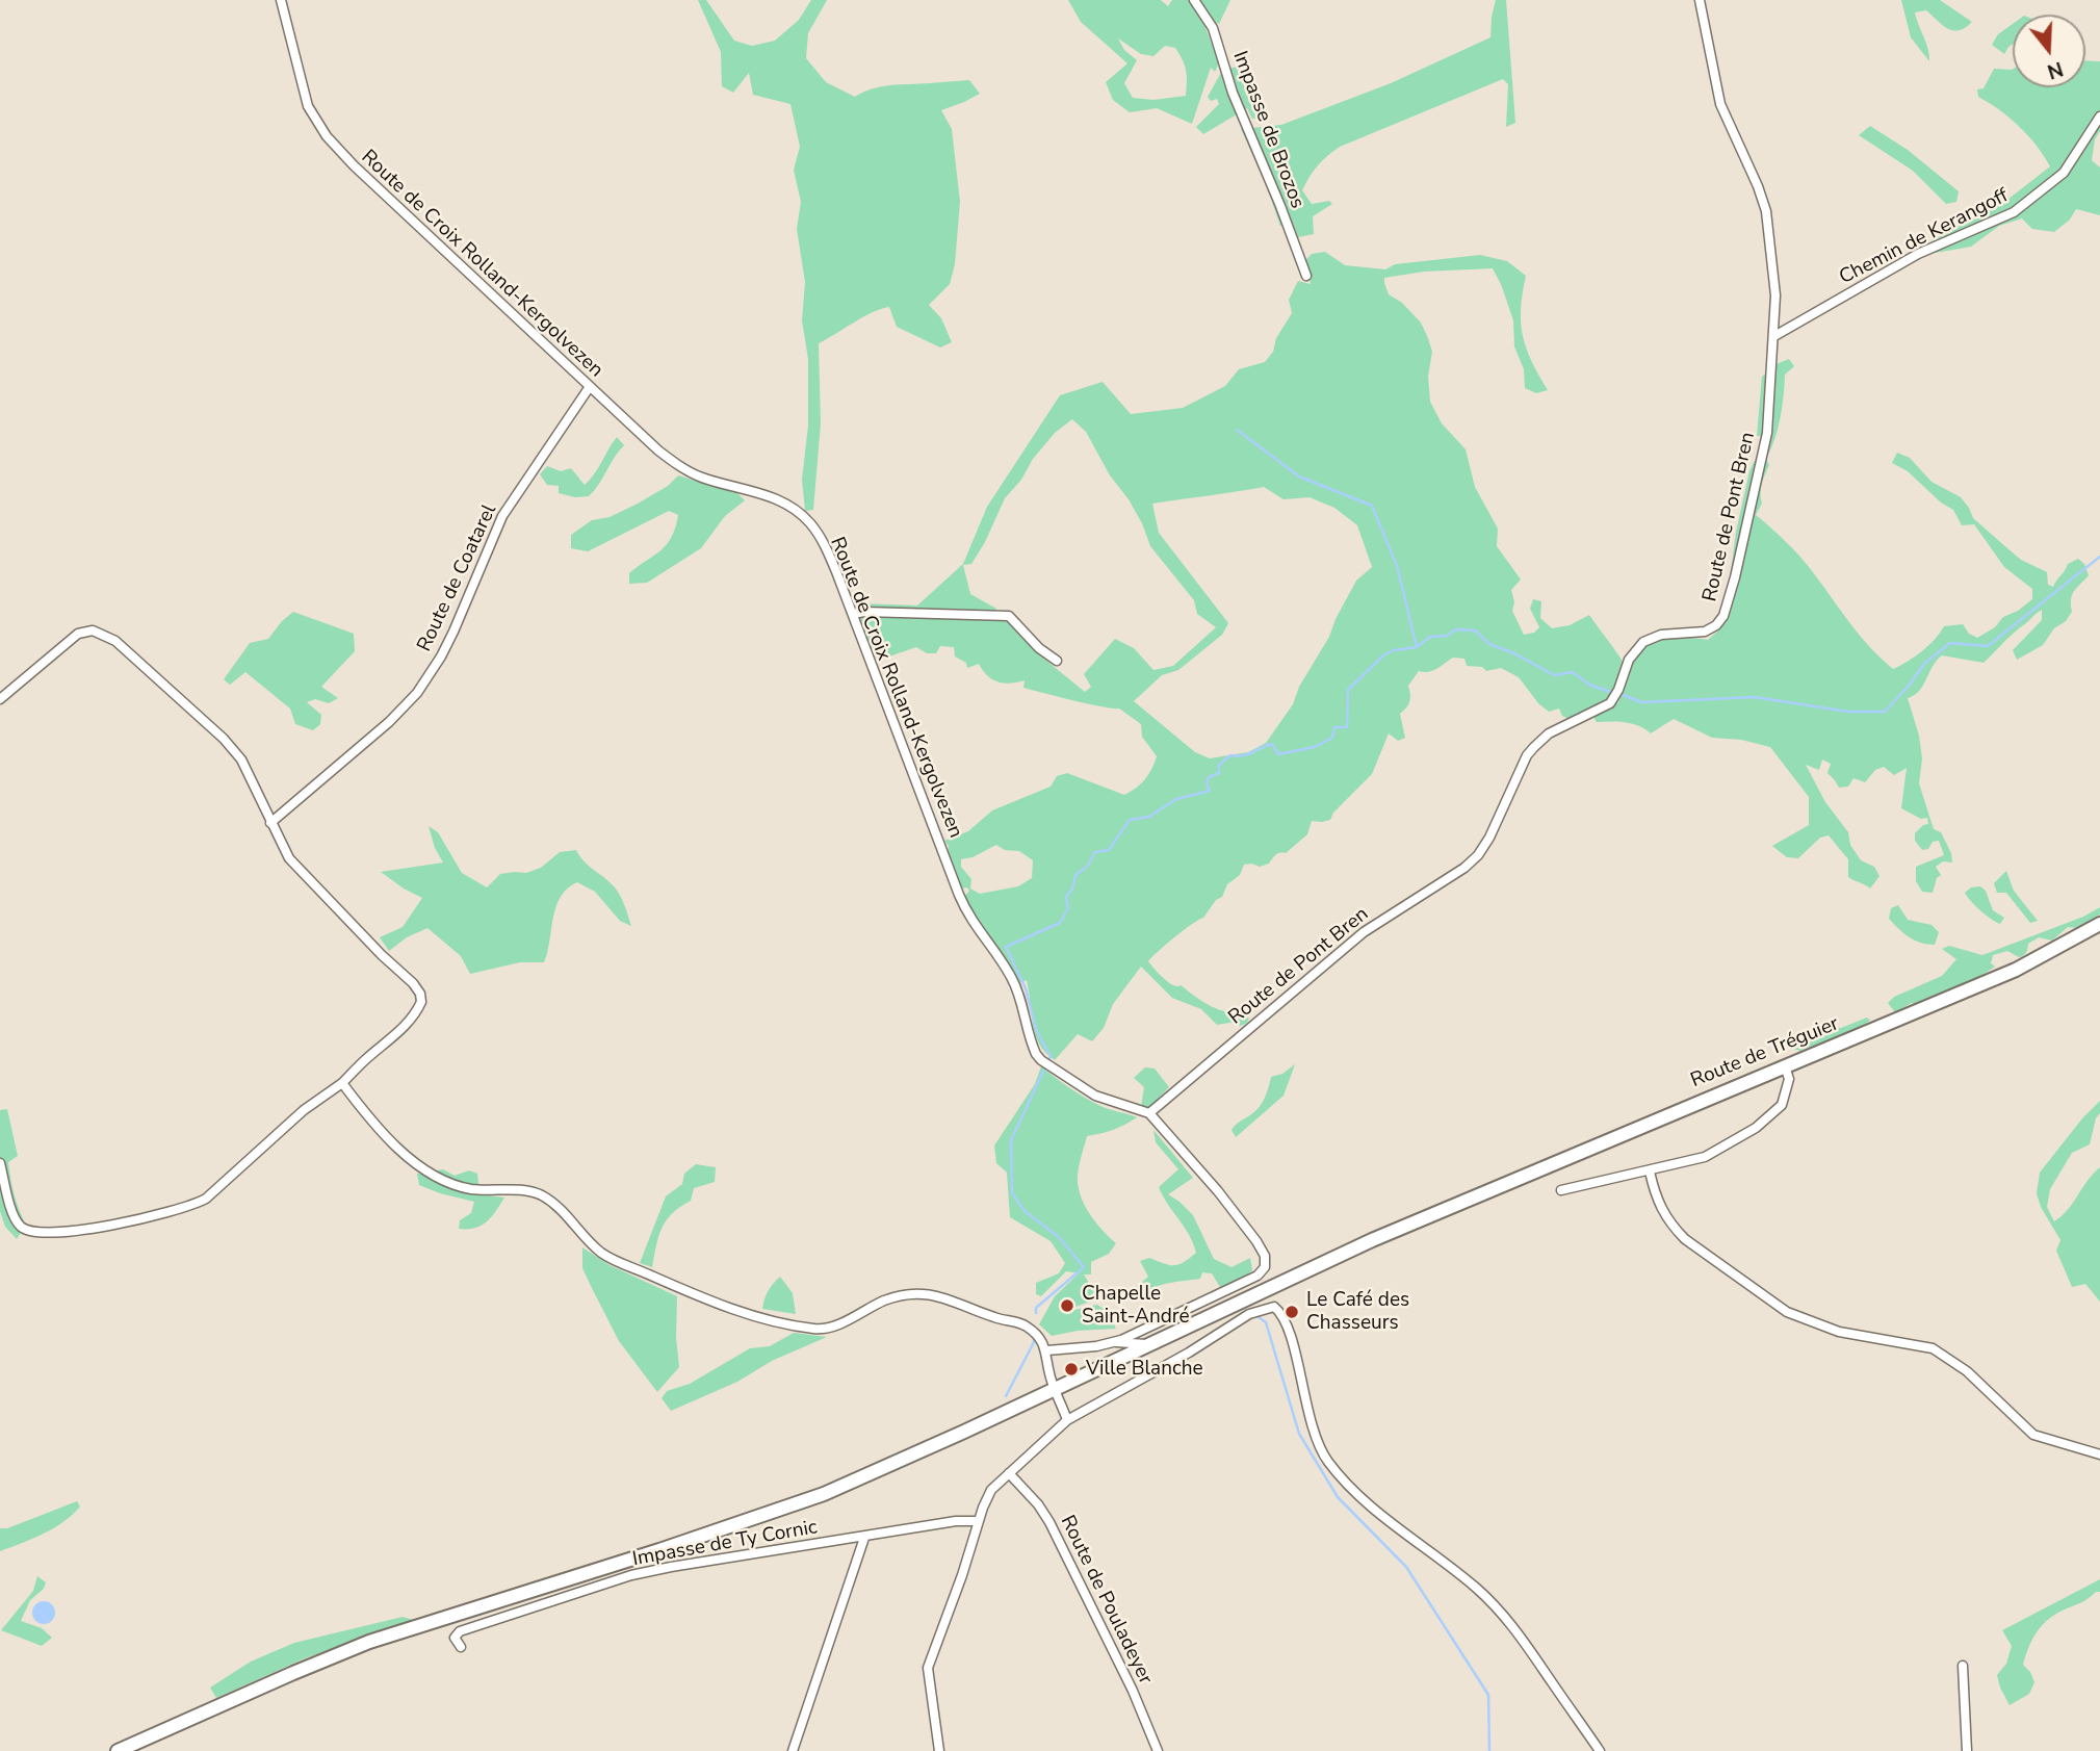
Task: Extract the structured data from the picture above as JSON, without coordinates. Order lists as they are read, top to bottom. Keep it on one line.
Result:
{"streets":{"main road":["Route de Tréguier"],"street":["Impasse de Brozos","Chemin de Kerangoff","Route de Croix Rolland-Kergolvezen","Route de Pont Bren","Route de Coatarel","Impasse de Ty Cornic","Route de Pouladeyer"]},"crossings":[["Chemin de Kerangoff","Route de Pont Bren"],["Route de Croix Rolland-Kergolvezen","Route de Pont Bren"],["Route de Croix Rolland-Kergolvezen","Route de Coatarel"]],"places":["Chapelle Saint-André","Le Café des Chasseurs","Ville Blanche"],"north":"bottom"}
